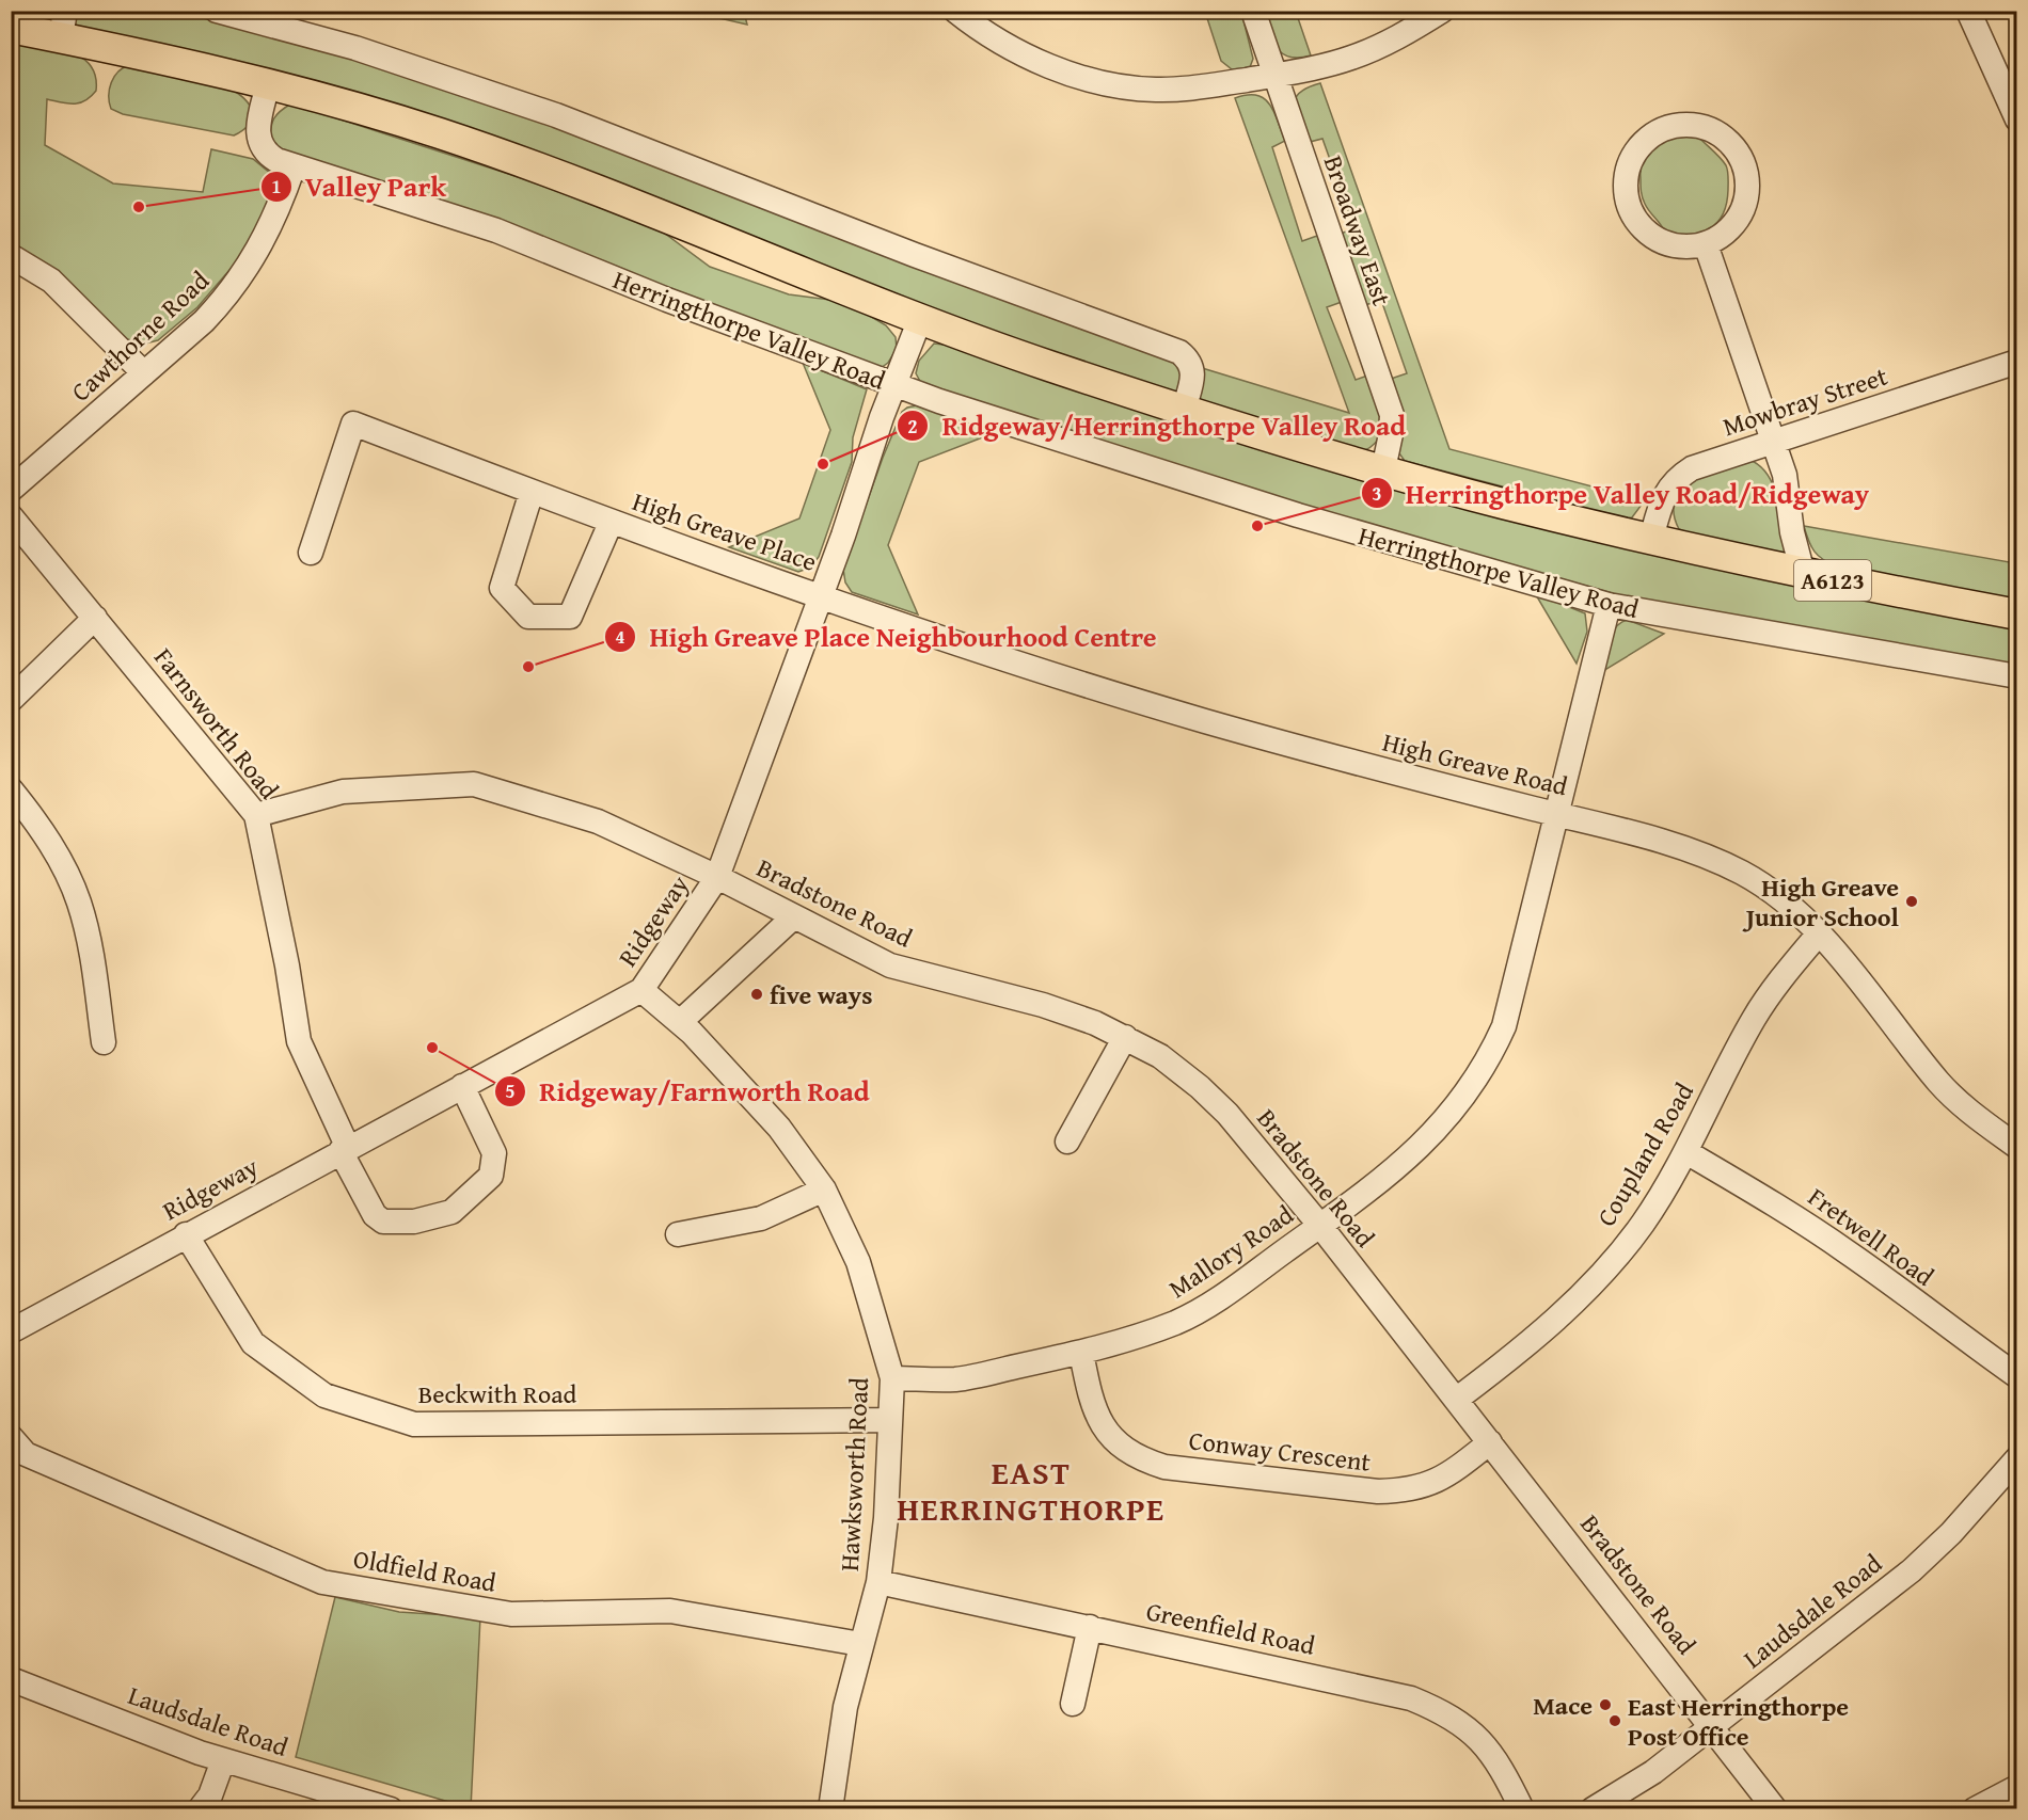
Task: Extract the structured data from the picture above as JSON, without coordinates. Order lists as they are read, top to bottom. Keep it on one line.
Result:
{"streets":{"main road":["A6123"],"street":["Broadway East","Herringthorpe Valley Road","Cawthorne Road","Mowbray Street","High Greave Place","Farnsworth Road","High Greave Road","Bradstone Road","Ridgeway","Coupland Road","Fretwell Road","Mallory Road","Beckwith Road","Conway Crescent","Hawksworth Road","Oldfield Road","Laudsdale Road","Greenfield Road"]},"crossings":[["Broadway East","A6123"],["Herringthorpe Valley Road","Cawthorne Road"],["Herringthorpe Valley Road","A6123"],["Herringthorpe Valley Road","Ridgeway"],["Herringthorpe Valley Road","Mallory Road"],["Mowbray Street","A6123"],["High Greave Place","High Greave Road"],["High Greave Place","Ridgeway"],["A6123","Ridgeway"],["Farnsworth Road","Bradstone Road"],["Farnsworth Road","Ridgeway"],["High Greave Road","Ridgeway"],["High Greave Road","Coupland Road"],["High Greave Road","Mallory Road"],["Bradstone Road","Ridgeway"],["Bradstone Road","Coupland Road"],["Bradstone Road","Mallory Road"],["Bradstone Road","Conway Crescent"],["Bradstone Road","Laudsdale Road"],["Ridgeway","Beckwith Road"],["Ridgeway","Hawksworth Road"],["Coupland Road","Fretwell Road"],["Mallory Road","Conway Crescent"],["Mallory Road","Hawksworth Road"],["Beckwith Road","Hawksworth Road"],["Hawksworth Road","Oldfield Road"],["Hawksworth Road","Greenfield Road"]],"districts":["EAST HERRINGTHORPE"],"places":["Valley Park","Ridgeway/Herringthorpe Valley Road","Herringthorpe Valley Road/Ridgeway","High Greave Place Neighbourhood Centre","High Greave Junior School","five ways","Ridgeway/Farnworth Road","Mace","East Herringthorpe Post Office"]}
